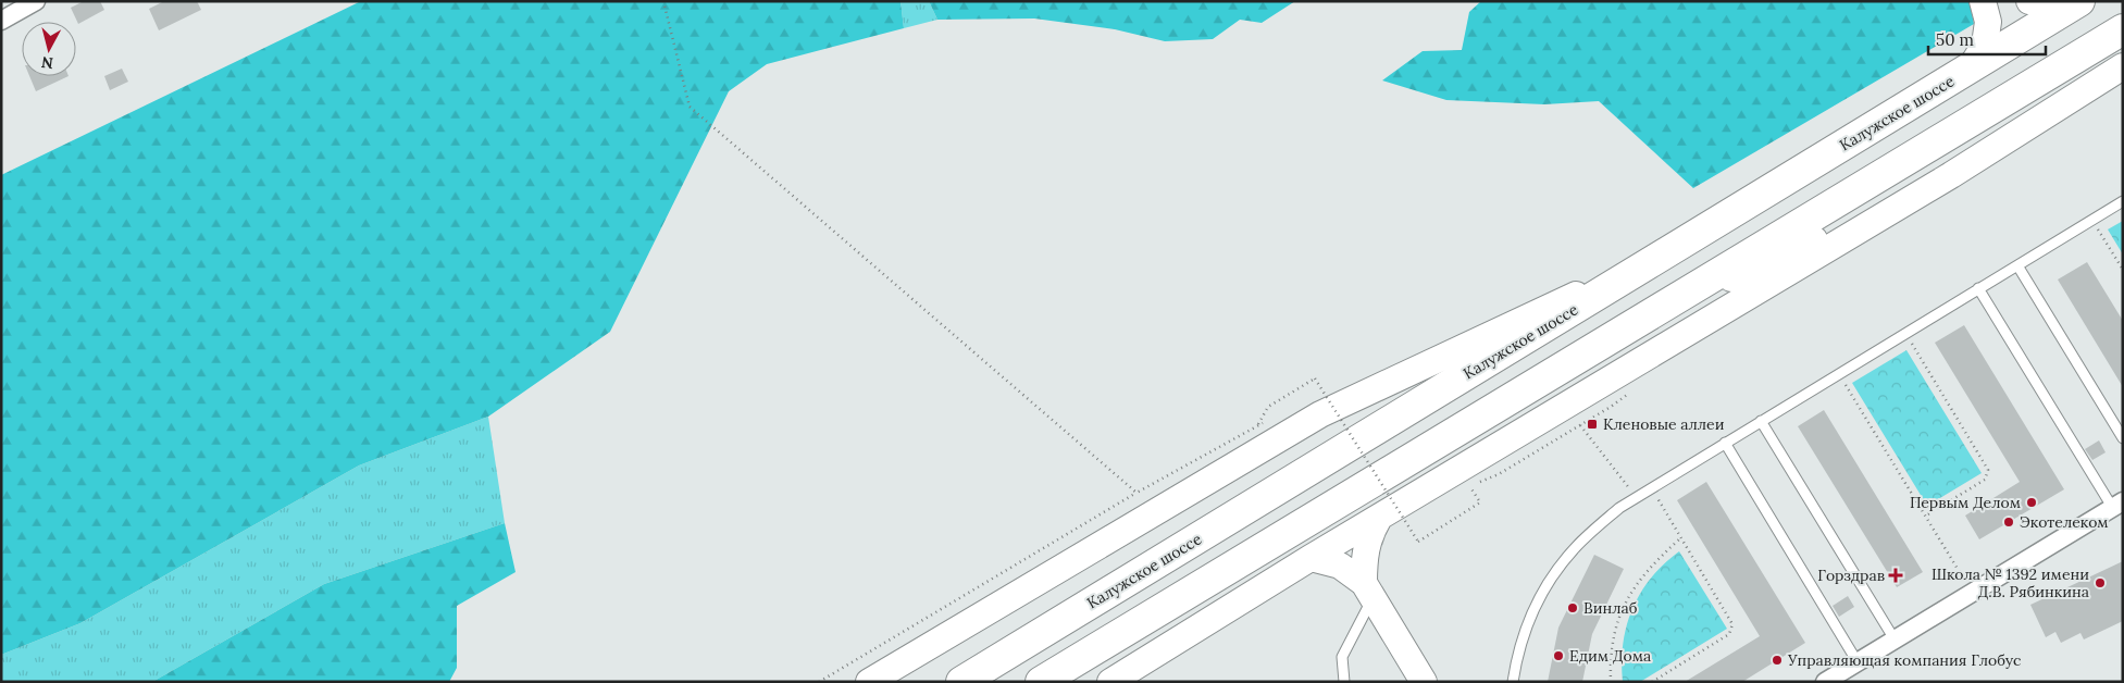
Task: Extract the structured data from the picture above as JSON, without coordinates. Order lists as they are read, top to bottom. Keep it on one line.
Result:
{"streets":{"highway":["Калужское шоссе"]},"places":{"transit":["Кленовые аллеи"],"other":["Первым Делом","Экотелеком","Школа № 1392 имени Д.В. Рябинкина","Винлаб","Едим Дома","Управляющая компания Глобус"],"health":["Горздрав"]},"scale_bar":"50 m","north":"bottom"}
